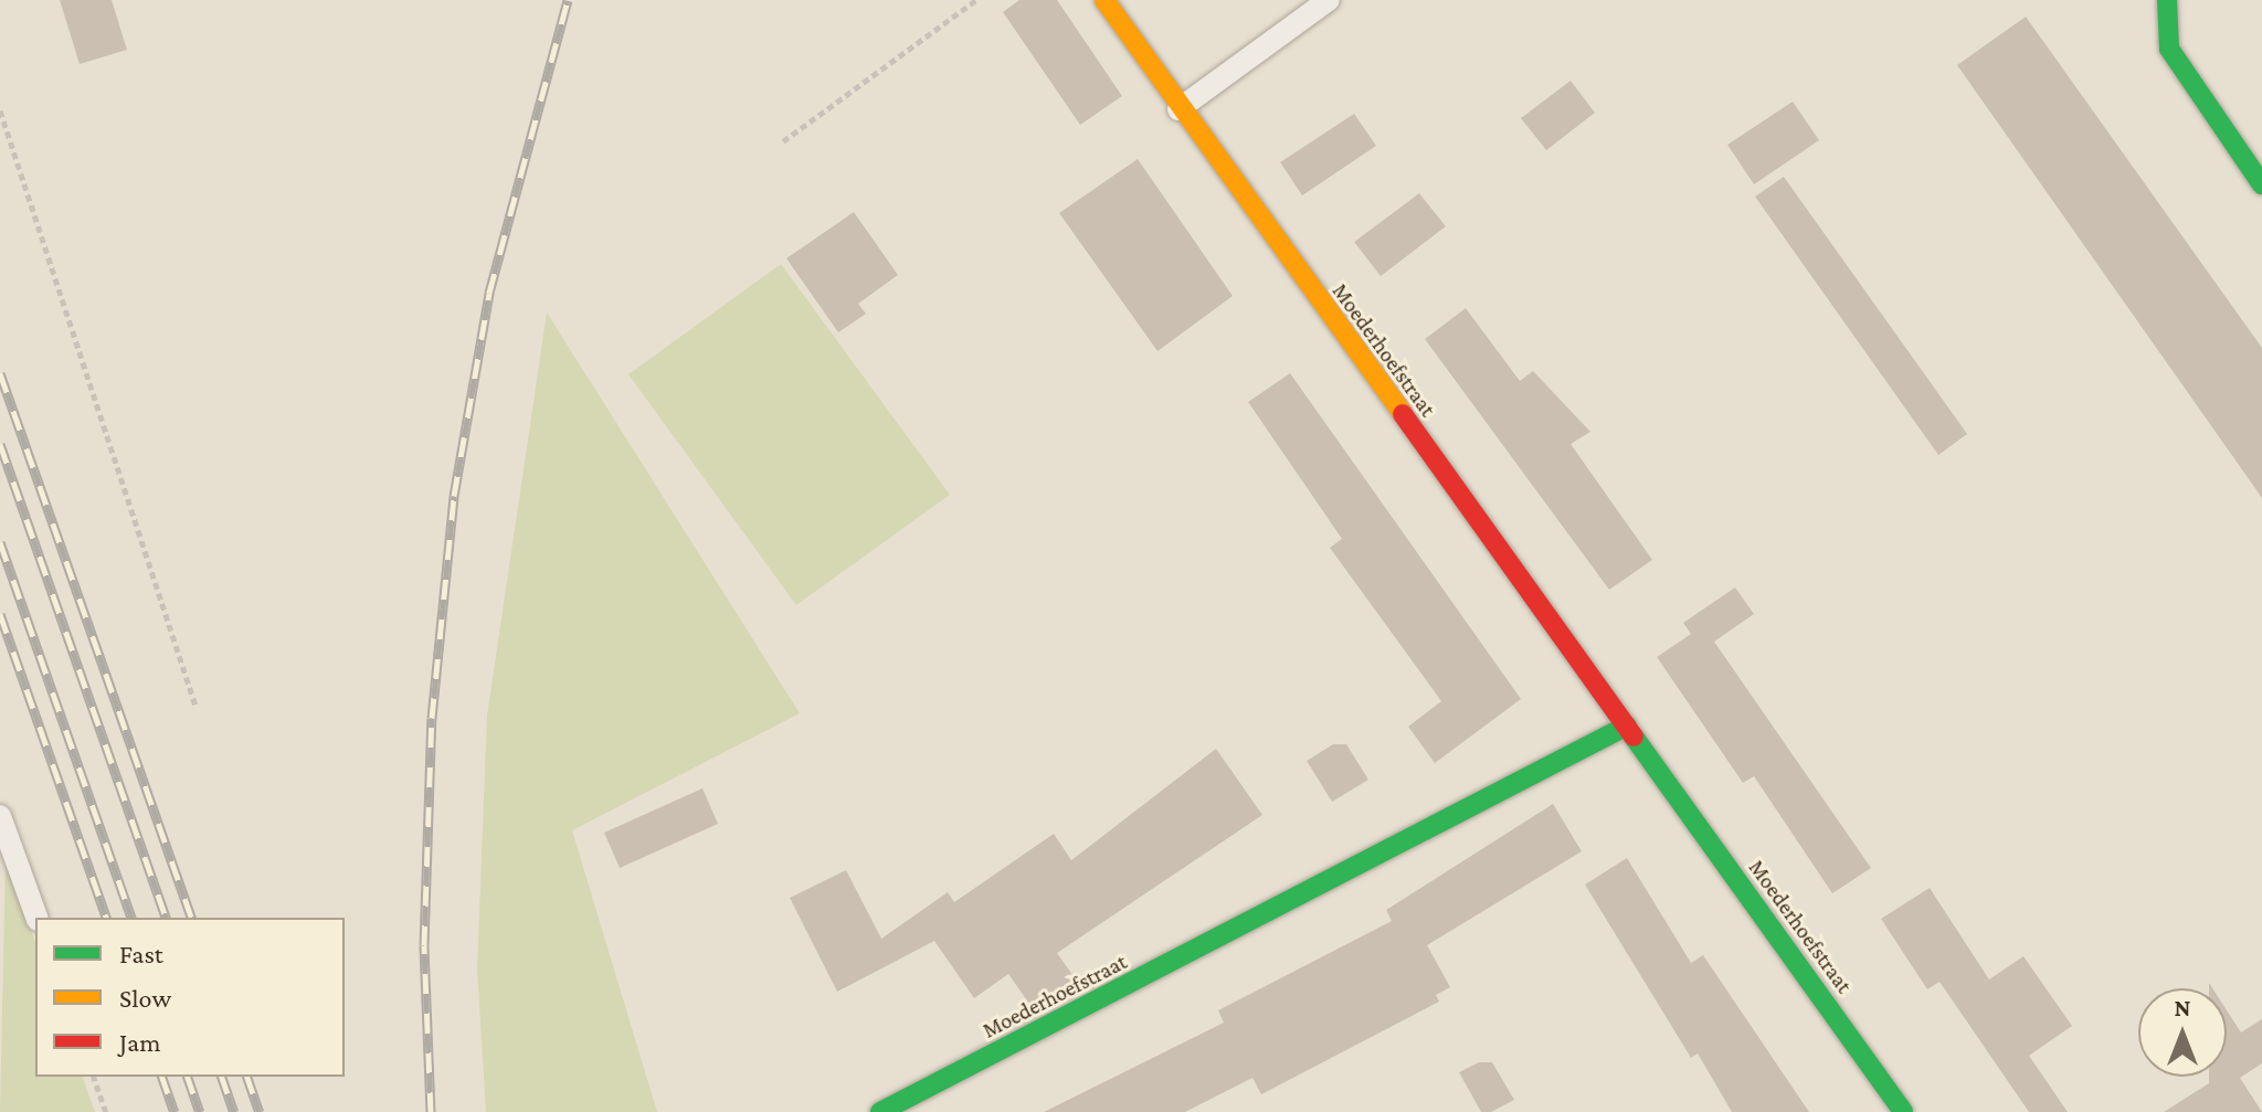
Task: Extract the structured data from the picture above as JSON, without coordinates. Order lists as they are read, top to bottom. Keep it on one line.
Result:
{"streets":{"street":["Moederhoefstraat"]},"legend":["Fast","Slow","Jam"],"north":"top"}
